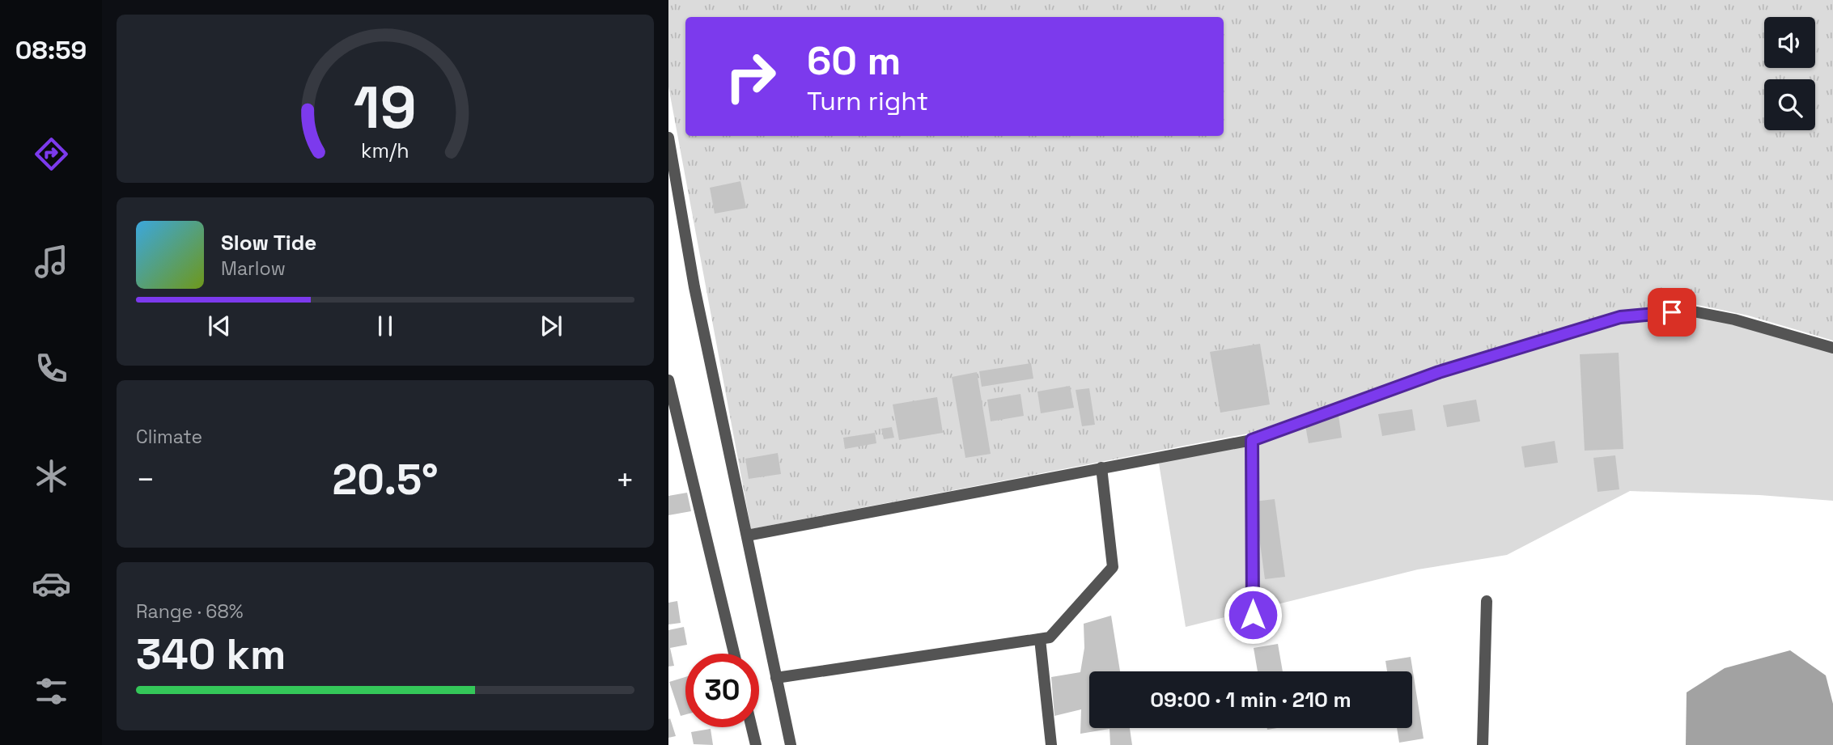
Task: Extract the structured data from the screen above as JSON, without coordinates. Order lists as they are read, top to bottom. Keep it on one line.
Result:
{"page":{"tabs":"08:59","turn":["60 m","Turn right"],"song":["Slow Tide","Marlow"],"tile":["Climate",["Range · 68%","340 km"]],"heat":["−","20.5°","+"],"limit":"30","trip":"09:00 · 1 min · 210 m","gauge":["19","km/h"]}}
